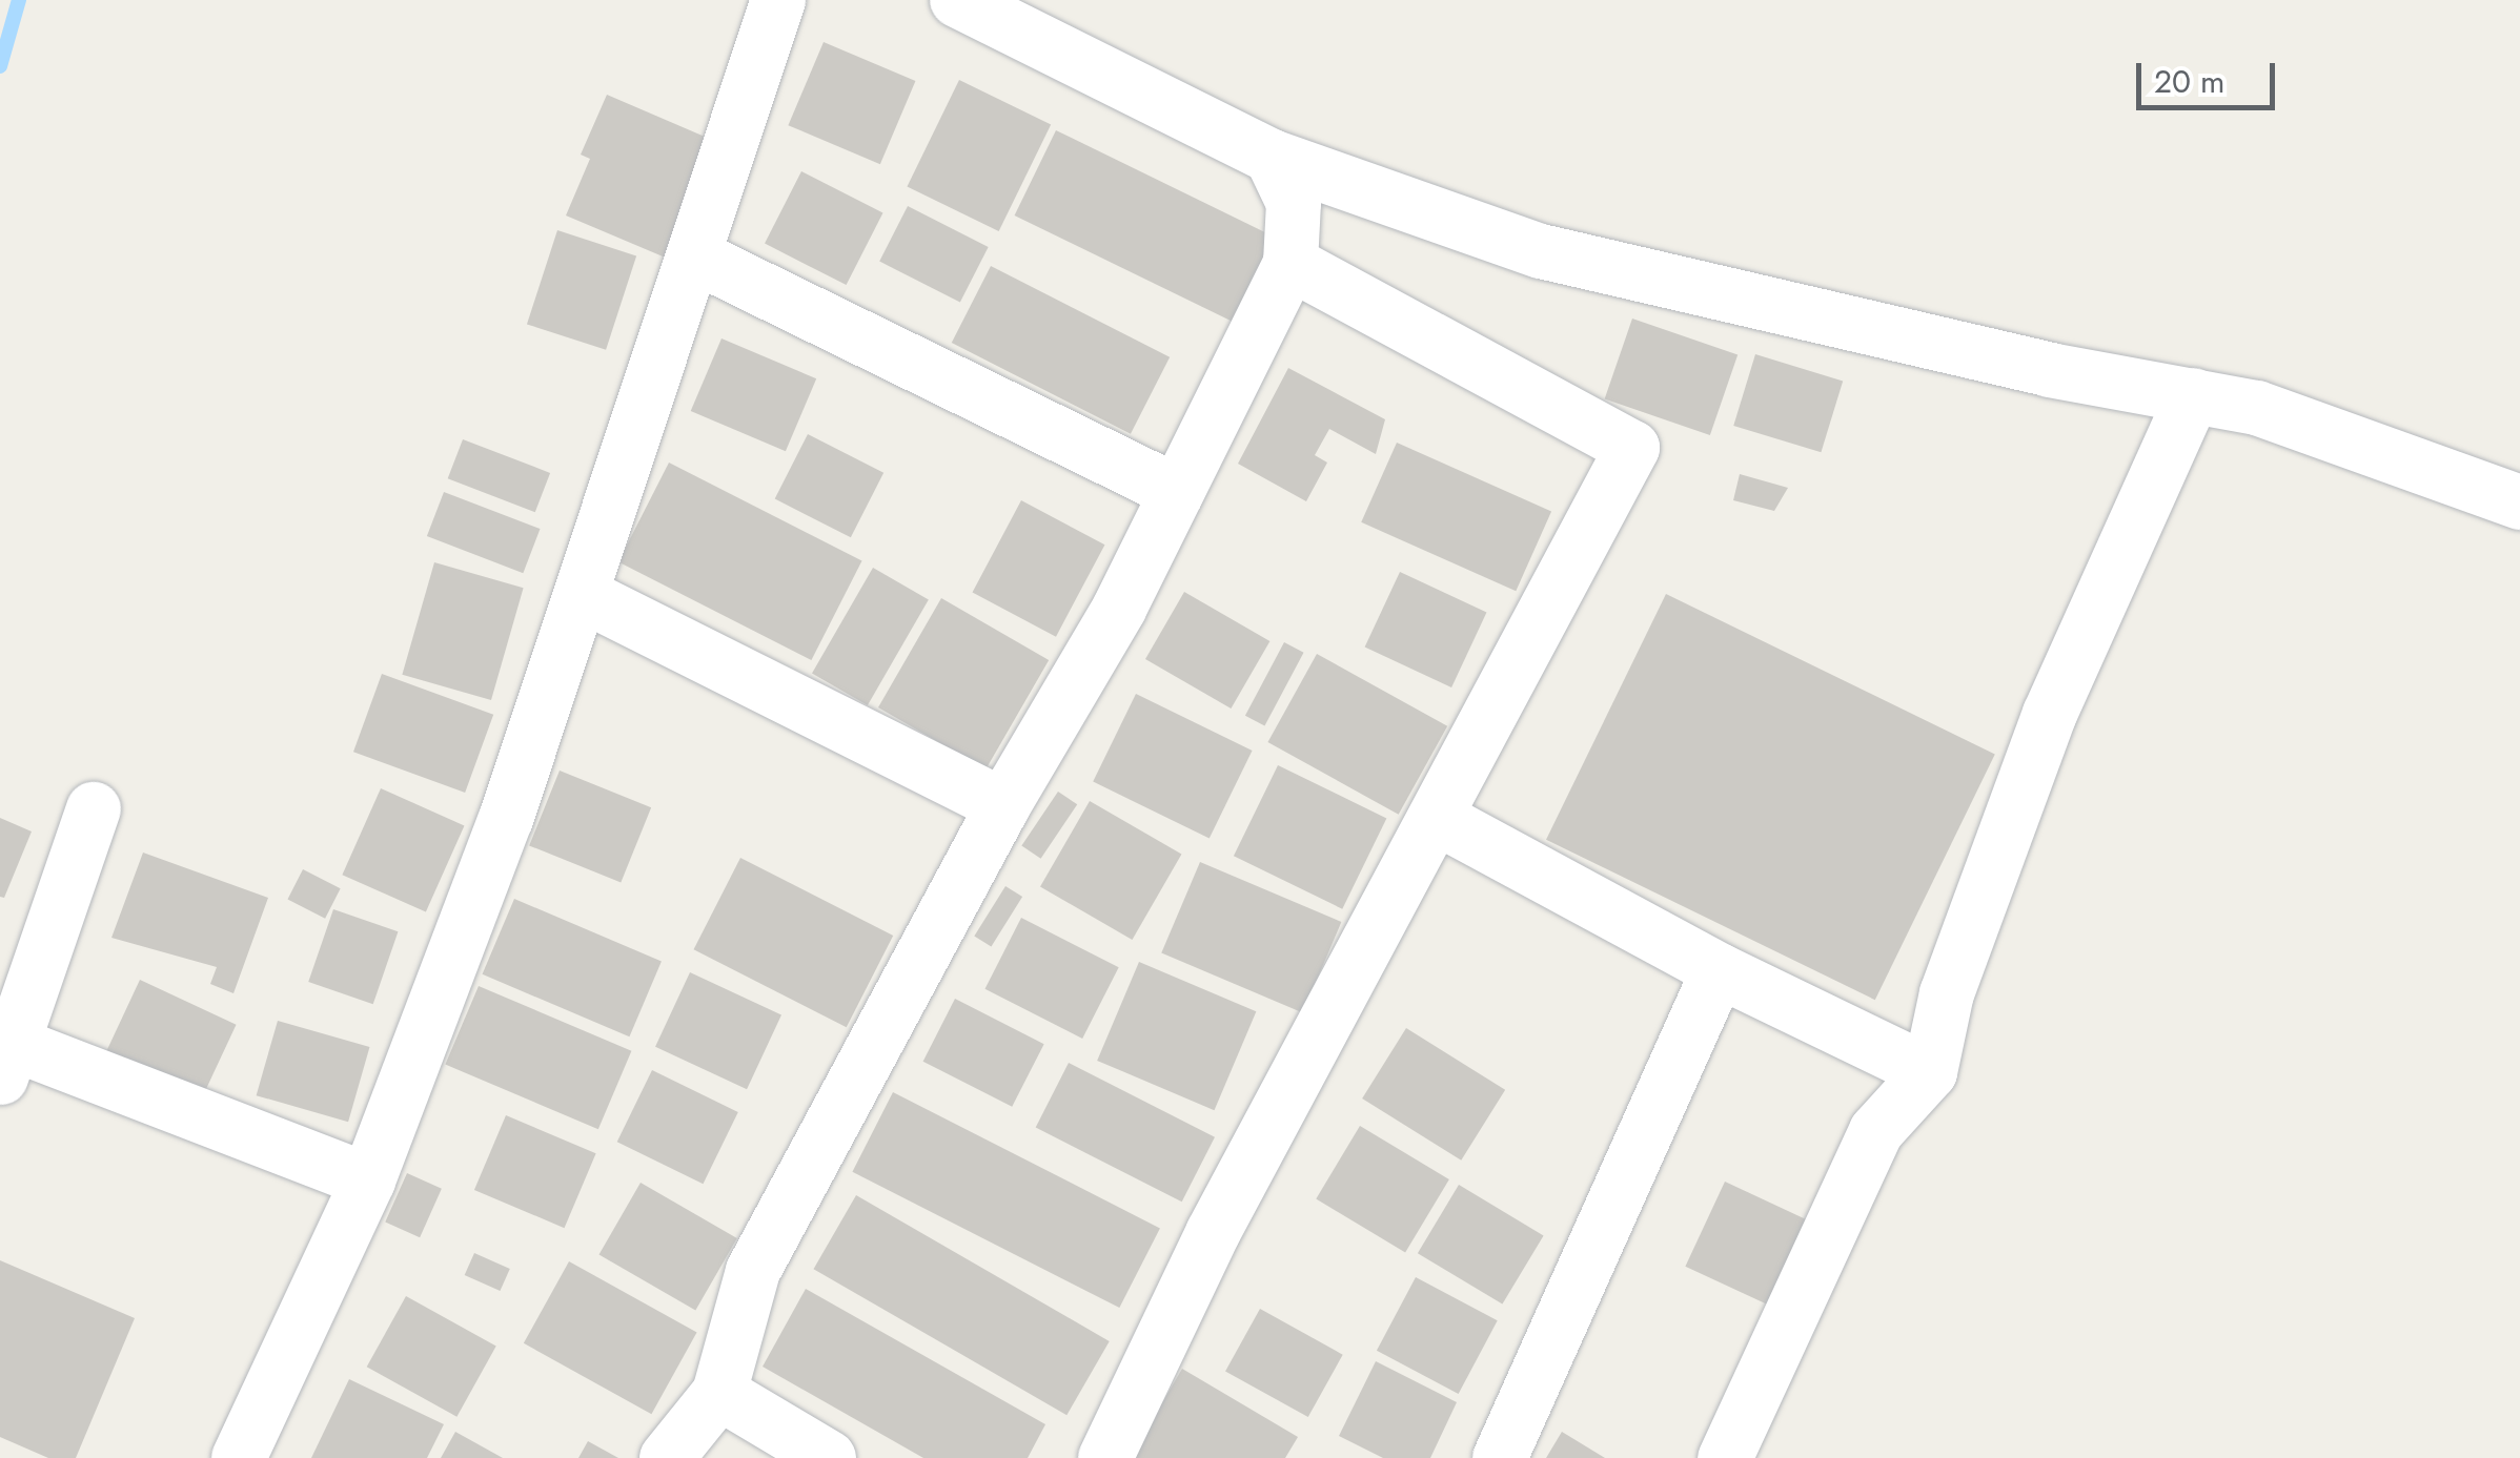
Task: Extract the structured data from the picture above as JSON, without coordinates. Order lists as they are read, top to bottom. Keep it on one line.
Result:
{"scale_bar":"20 m"}
